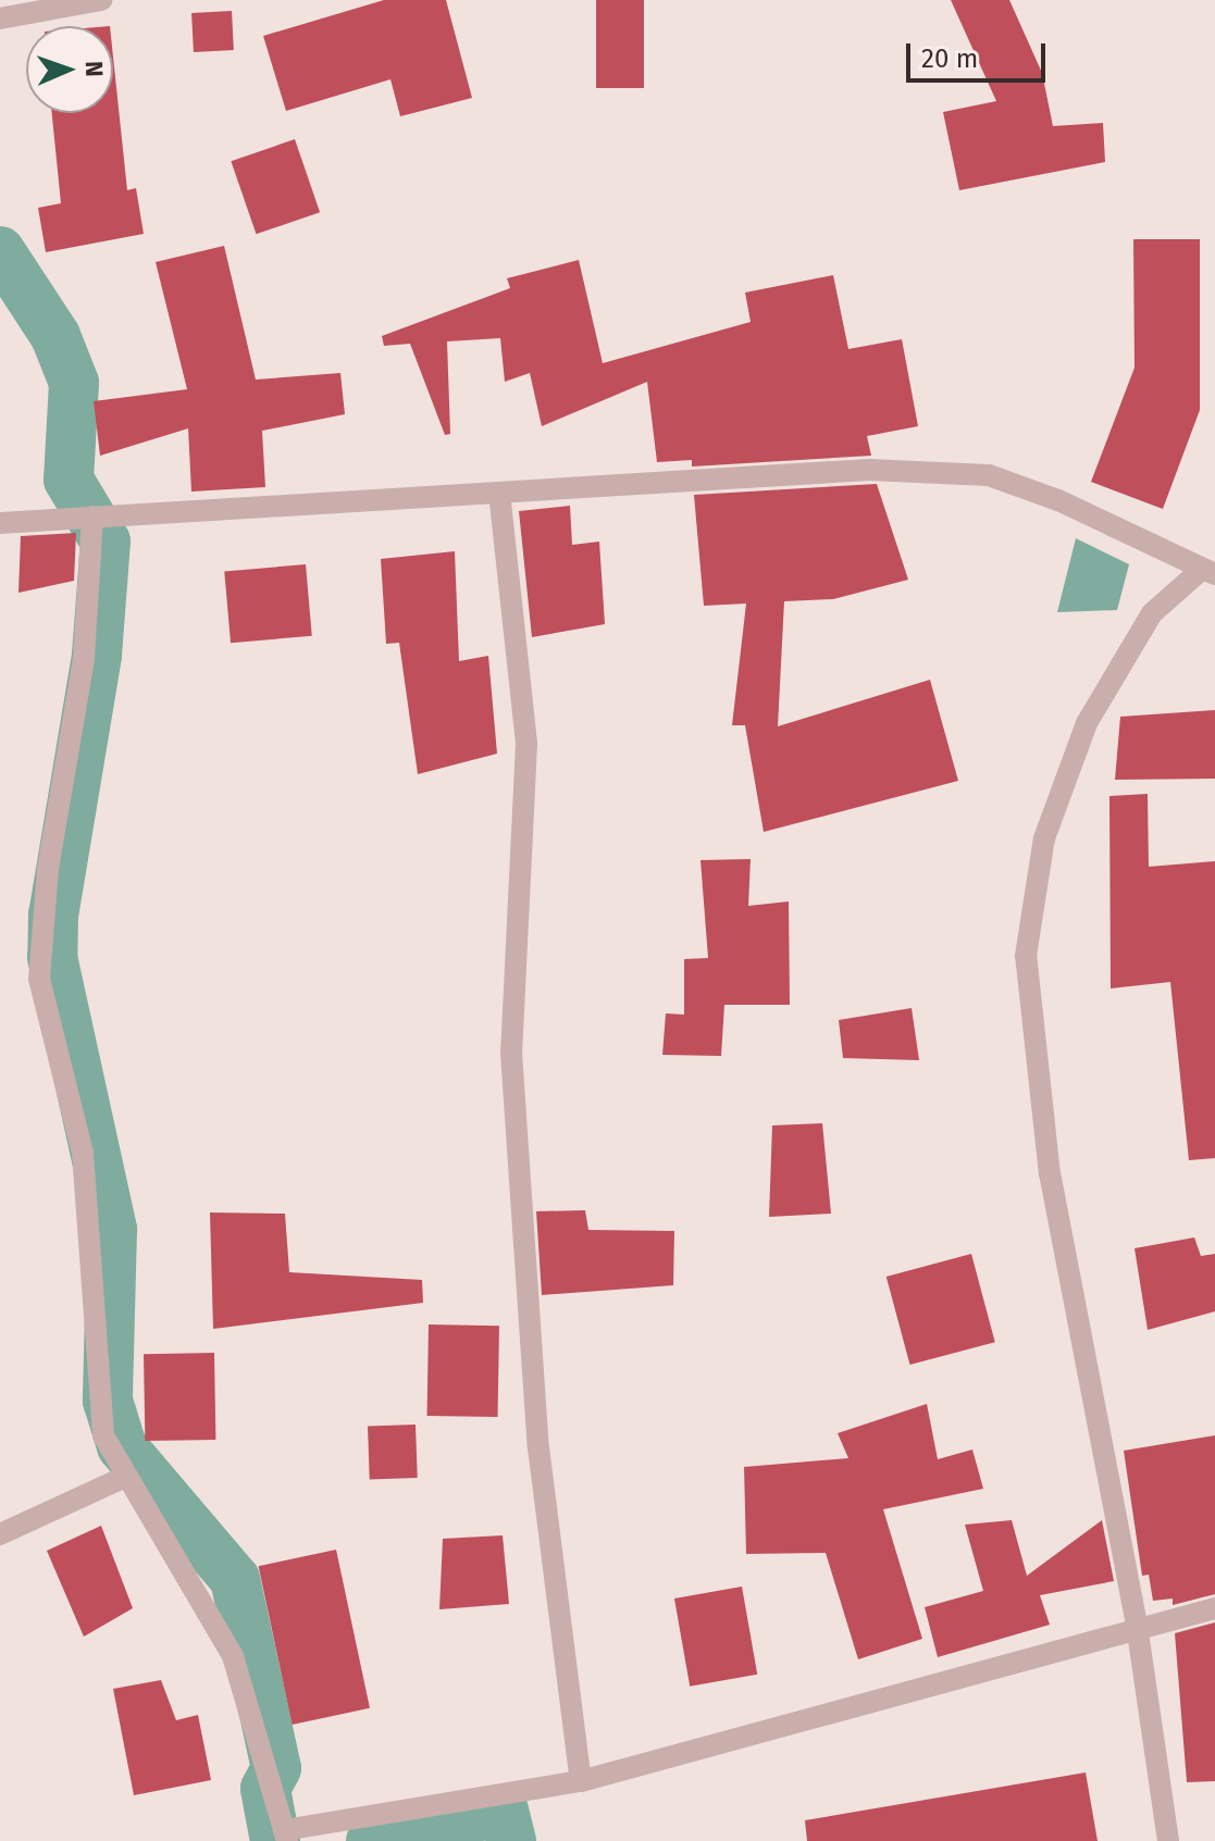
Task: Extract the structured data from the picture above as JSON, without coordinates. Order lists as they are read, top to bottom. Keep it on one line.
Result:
{"scale_bar":"20 m","north":"right"}
